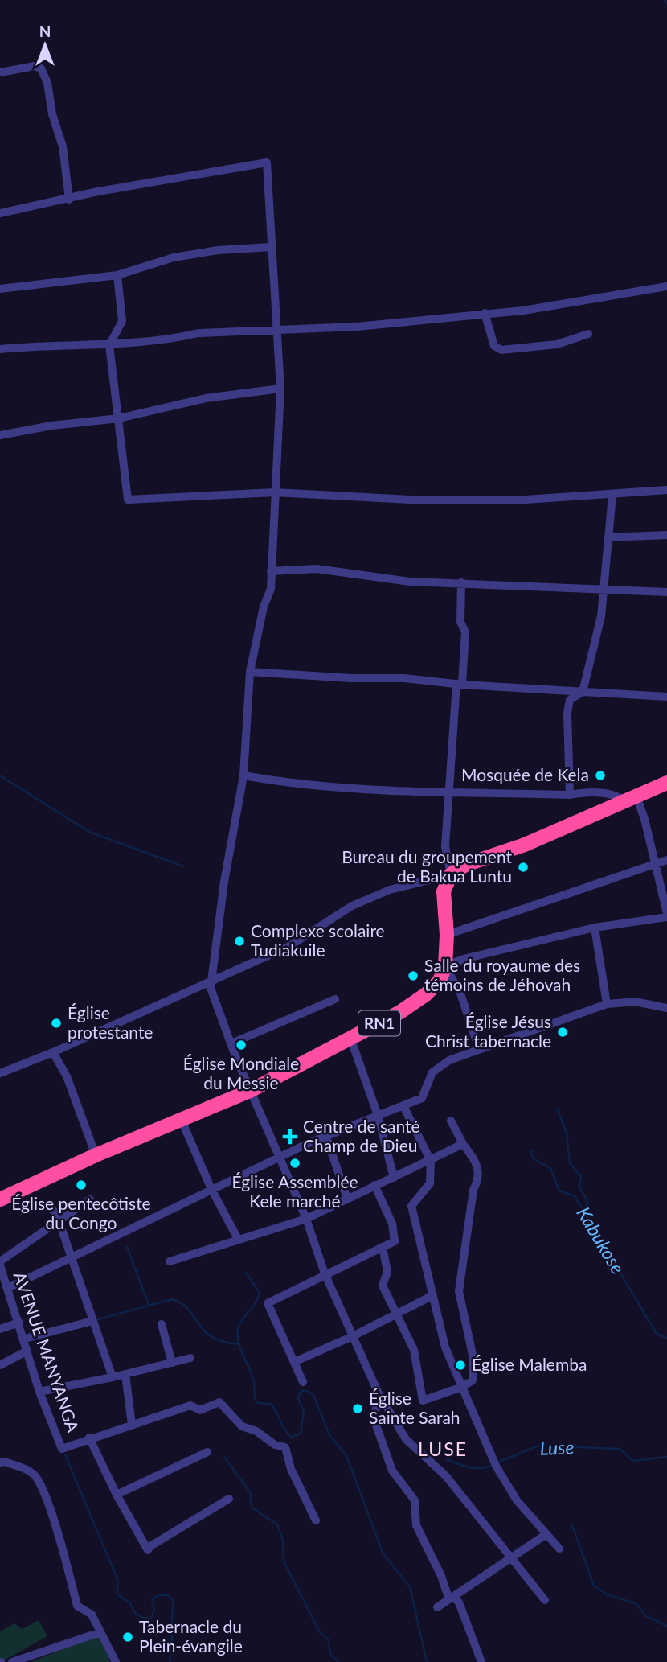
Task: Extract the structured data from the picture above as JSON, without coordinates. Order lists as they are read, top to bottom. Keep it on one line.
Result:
{"streets":{"highway":["RN1"],"street":["AVENUE MANYANGA"]},"districts":["LUSE"],"water":["Kabukose","Luse"],"places":{"other":["Mosquée de Kela","Bureau du groupement de Bakua Luntu","Complexe scolaire Tudiakuile","Salle du royaume des témoins de Jéhovah","Église protestante","Église Jésus Christ tabernacle","Église Mondiale du Messie","Église Assemblée Kele marché","Église pentecôtiste du Congo","Église Malemba","Église Sainte Sarah","Tabernacle du Plein-évangile"],"health":["Centre de santé Champ de Dieu"]},"north":"top"}
